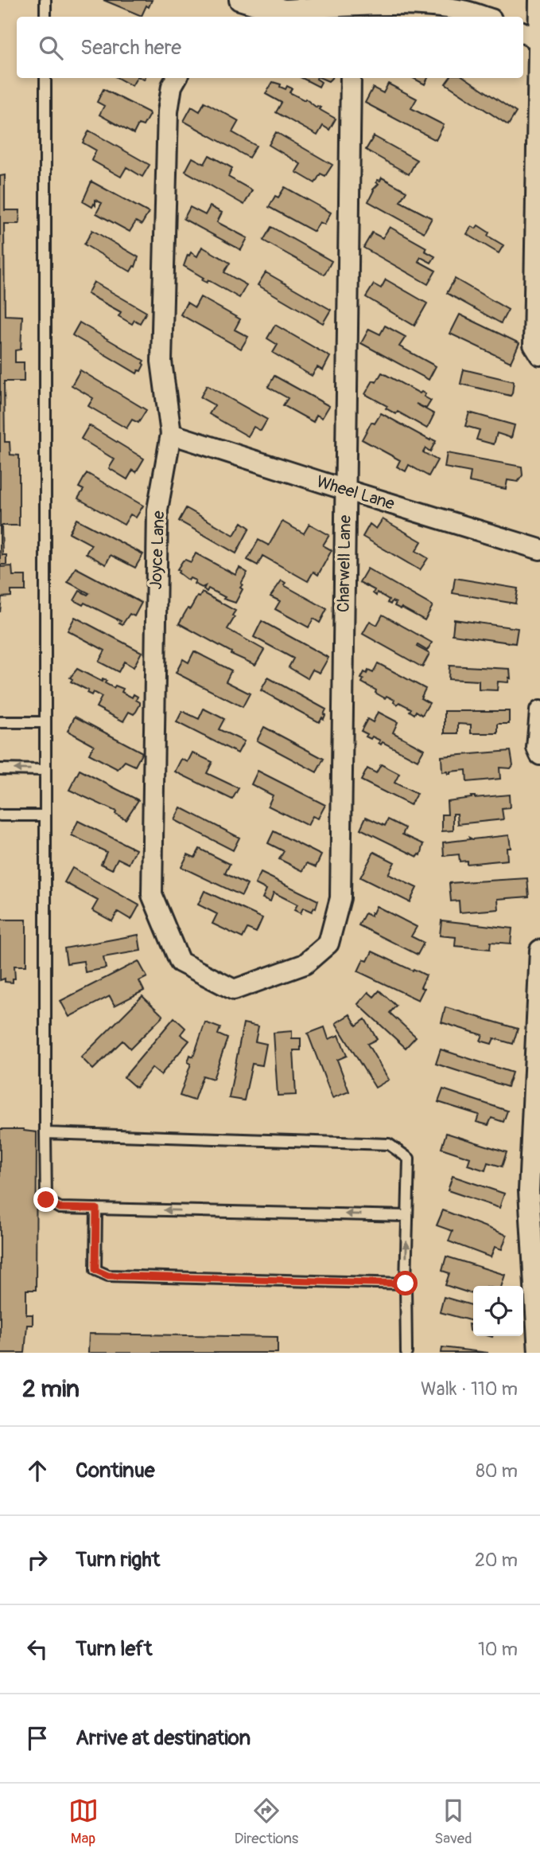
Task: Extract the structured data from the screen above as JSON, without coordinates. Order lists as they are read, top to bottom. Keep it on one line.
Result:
{"streets":{"street":["Wheel Lane","Joyce Lane","Charwell Lane"]},"crossings":[["Wheel Lane","Joyce Lane"],["Wheel Lane","Charwell Lane"],["Joyce Lane","Charwell Lane"]],"page":{"search":"Search here","heading":["2 min","Walk · 110 m"],"list":[["Continue","80 m"],["Turn right","20 m"],["Turn left","10 m"],"Arrive at destination"],"nav":["Map","Directions","Saved"]}}
